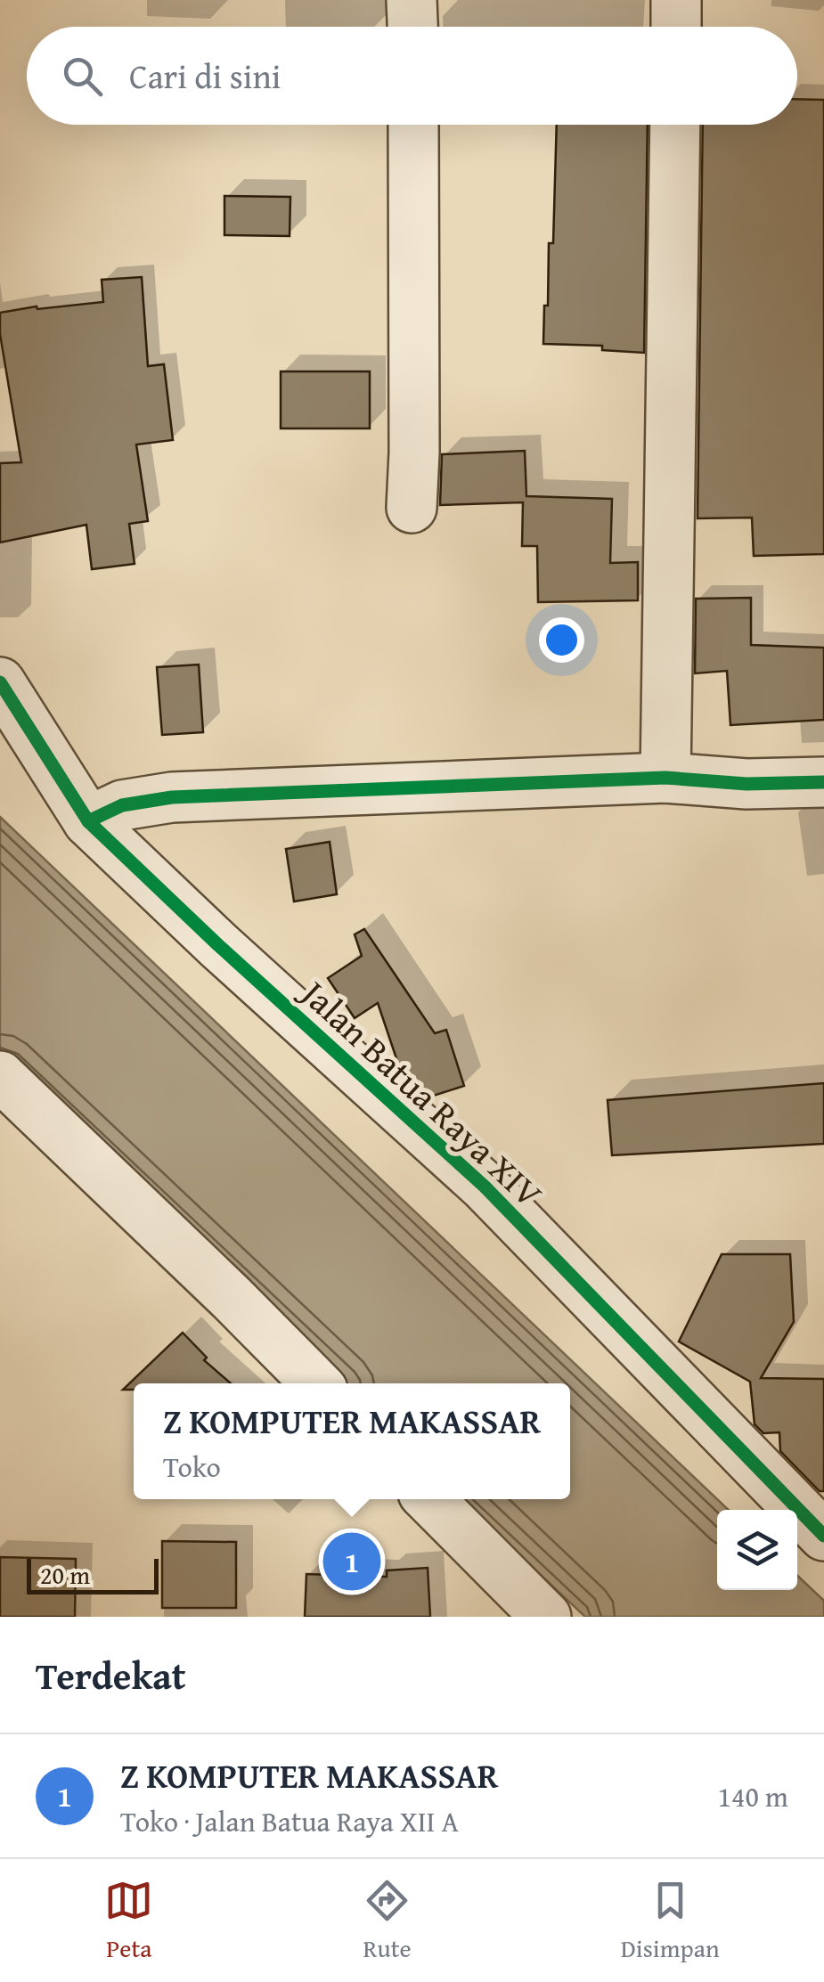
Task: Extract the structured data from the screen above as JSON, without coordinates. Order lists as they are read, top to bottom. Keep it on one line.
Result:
{"streets":{"street":["Jalan Batua Raya XIV"]},"scale_bar":"20 m","page":{"search":"Cari di sini","popup":["Z KOMPUTER MAKASSAR","Toko"],"pins":"1","scale":"20 m","heading":"Terdekat","list":[{"mark":"1","name":"Z KOMPUTER MAKASSAR","note":"Toko · Jalan Batua Raya XII A","value":"140 m"}],"nav":["Peta","Rute","Disimpan"]}}
